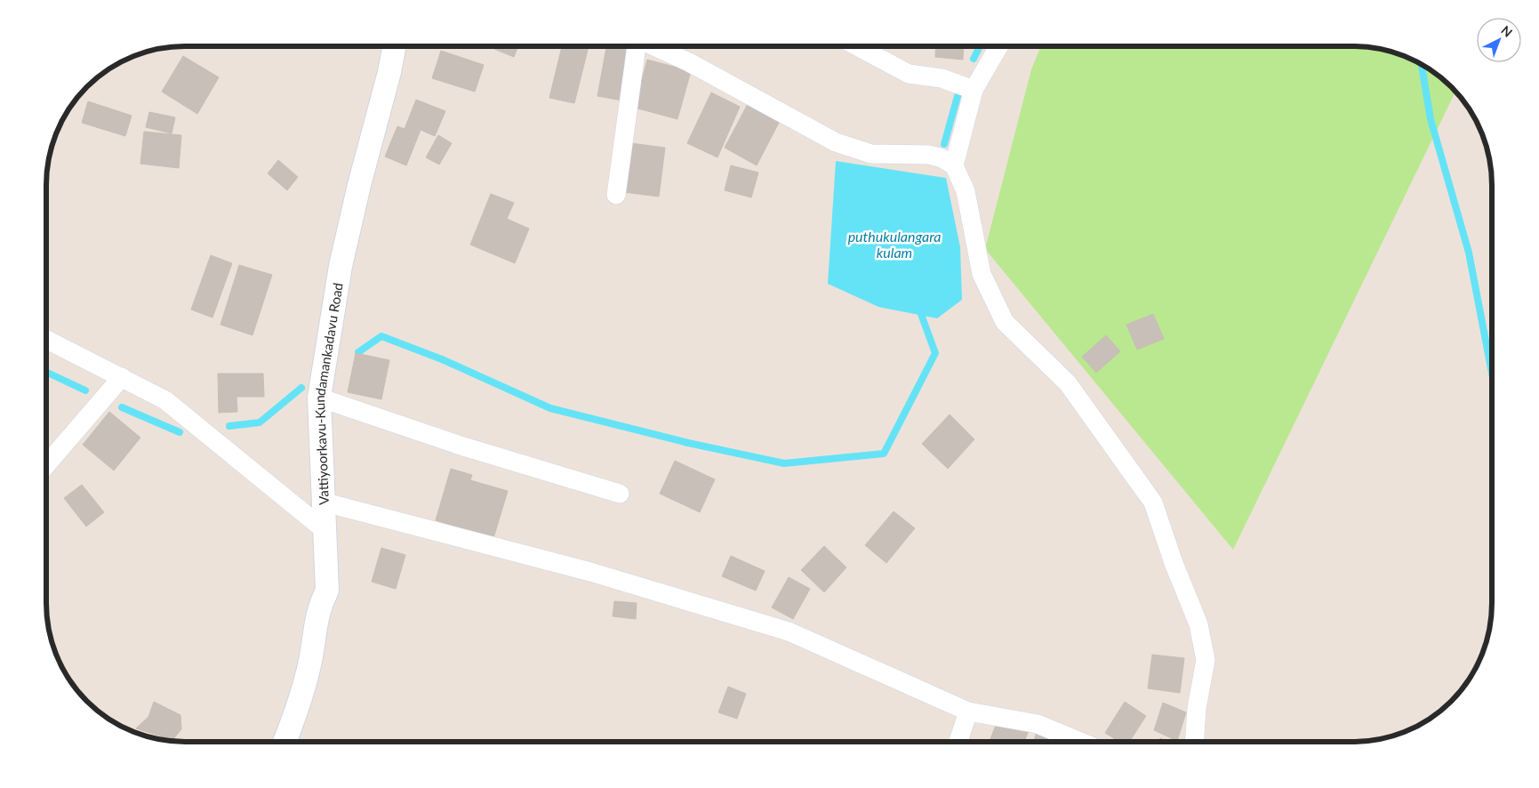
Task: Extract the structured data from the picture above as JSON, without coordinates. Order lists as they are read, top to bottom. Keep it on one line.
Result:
{"streets":{"street":["Vattiyoorkavu-Kundamankadavu Road"]},"water":["puthukulangara kulam"],"north":"top right"}
